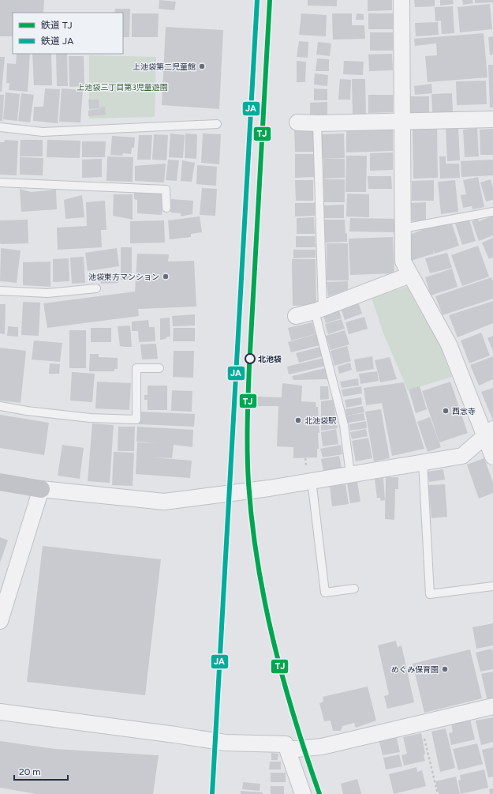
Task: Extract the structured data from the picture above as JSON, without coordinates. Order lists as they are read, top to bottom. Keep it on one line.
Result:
{"parks":["上池袋三丁目第3児童遊園"],"places":["上池袋第二児童館","池袋東方マンション","北池袋","西念寺","北池袋駅","めぐみ保育園"],"lines":["rail line TJ","rail line JA"],"legend":["鉄道 TJ","鉄道 JA"],"scale_bar":"20 m"}
